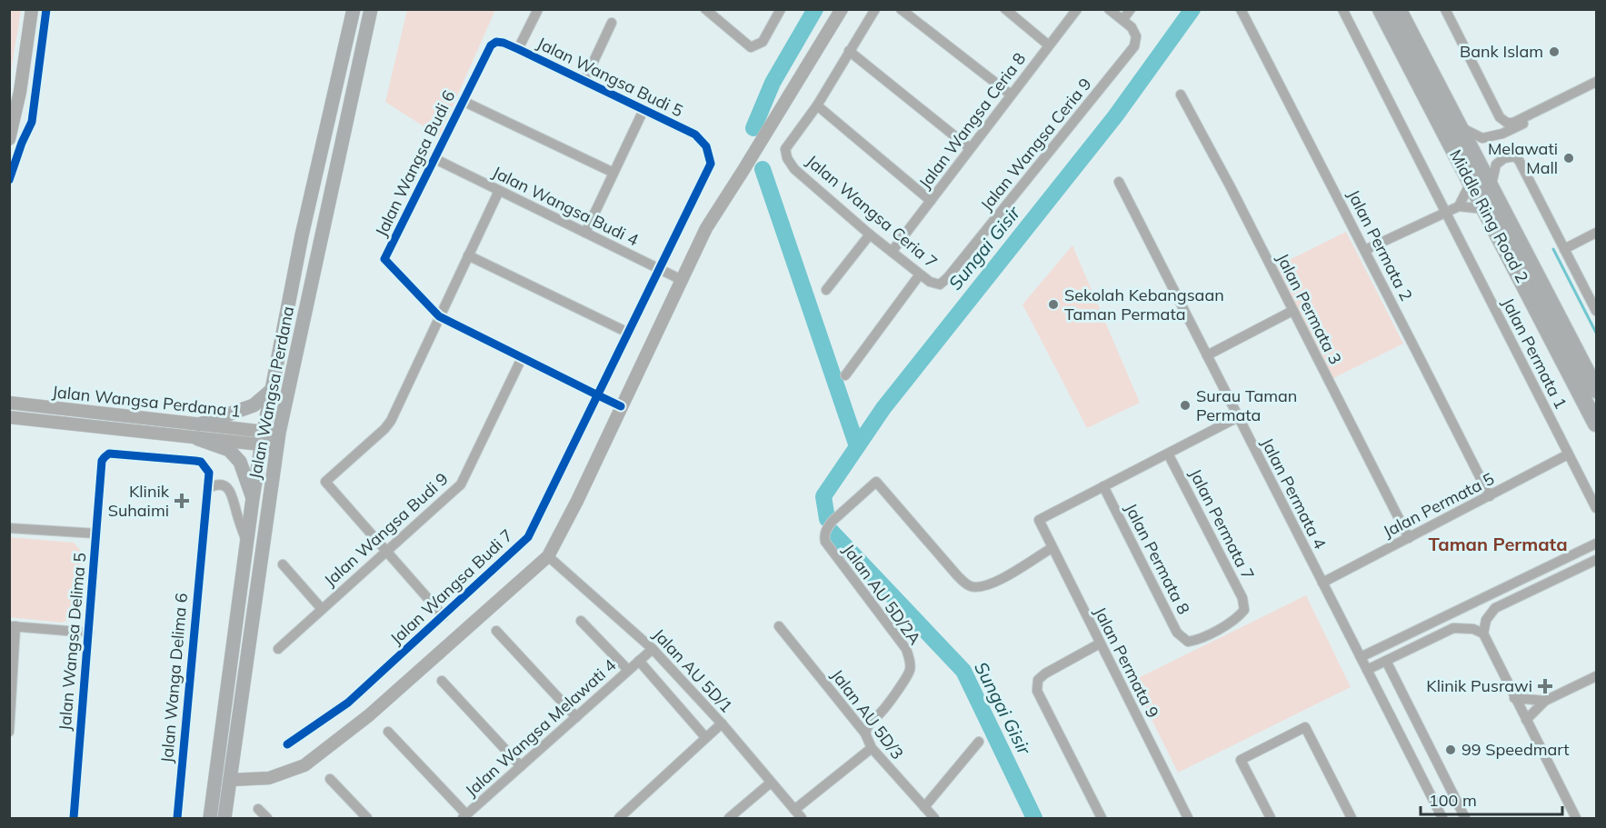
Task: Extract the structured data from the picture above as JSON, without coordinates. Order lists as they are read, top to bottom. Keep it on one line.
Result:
{"streets":{"highway":["Middle Ring Road 2"],"main road":["Jalan Wangsa Perdana"],"street":["Jalan Wangsa Budi 5","Jalan Wangsa Ceria 8","Jalan Wangsa Ceria 9","Jalan Wangsa Budi 6","Jalan Wangsa Budi 4","Jalan Wangsa Ceria 7","Jalan Permata 2","Jalan Permata 3","Jalan Permata 1","Jalan Wangsa Perdana 1","Jalan Permata 4","Jalan Permata 5","Jalan Permata 7","Jalan Wangsa Budi 9","Jalan Permata 8","Jalan Wangsa Budi 7","Jalan AU 5D/2A","Jalan Wangsa Delima 5","Jalan Permata 9","Jalan AU 5D/1","Jalan Wanga Delima 6","Jalan AU 5D/3","Jalan Wangsa Melawati 4"]},"crossings":[["Jalan Wangsa Budi 5","Jalan Wangsa Budi 6"],["Jalan Wangsa Budi 5","Jalan Wangsa Budi 7"],["Jalan Wangsa Ceria 8","Jalan Wangsa Ceria 7"],["Jalan Wangsa Ceria 9","Jalan Wangsa Ceria 7"],["Jalan Wangsa Budi 6","Jalan Wangsa Budi 4"],["Jalan Wangsa Budi 4","Jalan Wangsa Budi 7"],["Jalan Permata 2","Jalan Permata 5"],["Jalan Permata 3","Jalan Permata 5"],["Jalan Permata 1","Jalan Permata 5"],["Jalan Wangsa Perdana","Jalan Wangsa Perdana 1"],["Jalan Permata 4","Jalan Permata 5"],["Jalan Permata 7","Jalan Permata 8"],["Jalan Permata 8","Jalan Permata 9"],["Jalan AU 5D/2A","Jalan Permata 9"],["Jalan AU 5D/2A","Jalan AU 5D/3"],["Jalan Wangsa Delima 5","Jalan Wanga Delima 6"],["Jalan AU 5D/1","Jalan Wangsa Melawati 4"]],"districts":["Taman Permata"],"water":["Sungai Gisir"],"places":{"other":["Bank Islam","Melawati Mall","Sekolah Kebangsaan Taman Permata","Surau Taman Permata","99 Speedmart"],"health":["Klinik Suhaimi","Klinik Pusrawi"]},"scale_bar":"100 m"}
